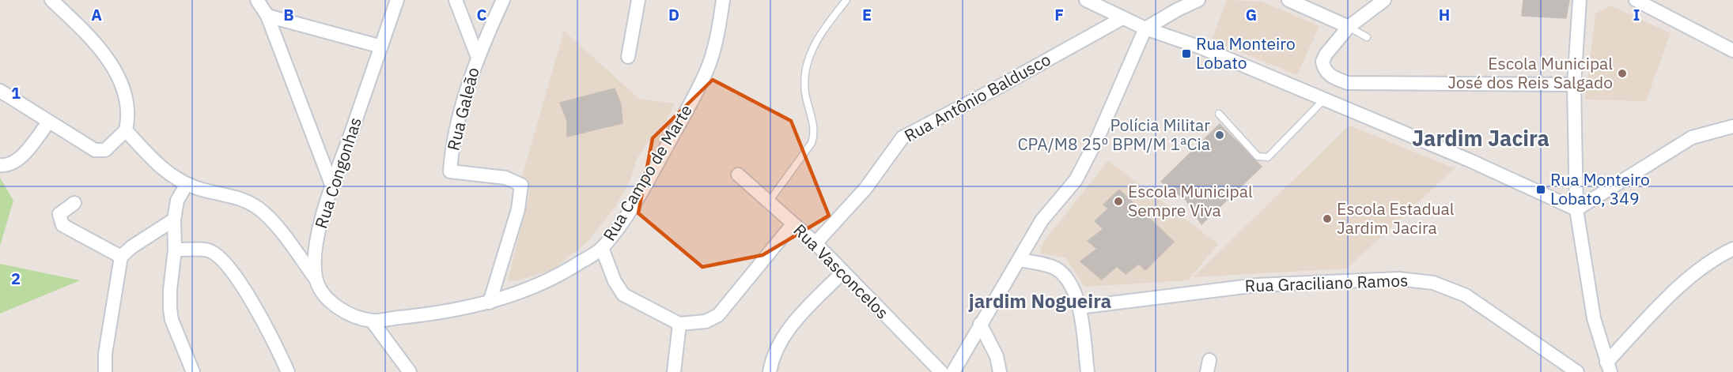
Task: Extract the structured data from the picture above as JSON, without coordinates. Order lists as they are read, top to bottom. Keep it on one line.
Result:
{"streets":{"street":["Rua Antônio Baldusco","Rua Galeão","Rua Congonhas","Rua Campo de Marte","Rua Vasconcelos","Rua Graciliano Ramos"]},"crossings":[["Rua Antônio Baldusco","Rua Vasconcelos"],["Rua Galeão","Rua Campo de Marte"]],"districts":["Jardim Jacira","jardim Nogueira"],"places":{"transit":["Rua Monteiro Lobato","Rua Monteiro Lobato, 349"],"other":["Escola Municipal José dos Reis Salgado","Polícia Militar CPA/M8 25º BPM/M 1ªCia","Escola Municipal Sempre Viva","Escola Estadual Jardim Jacira"]},"grid":{"columns":["A","B","C","D","E","F","G","H","I"],"rows":["1","2"]}}
